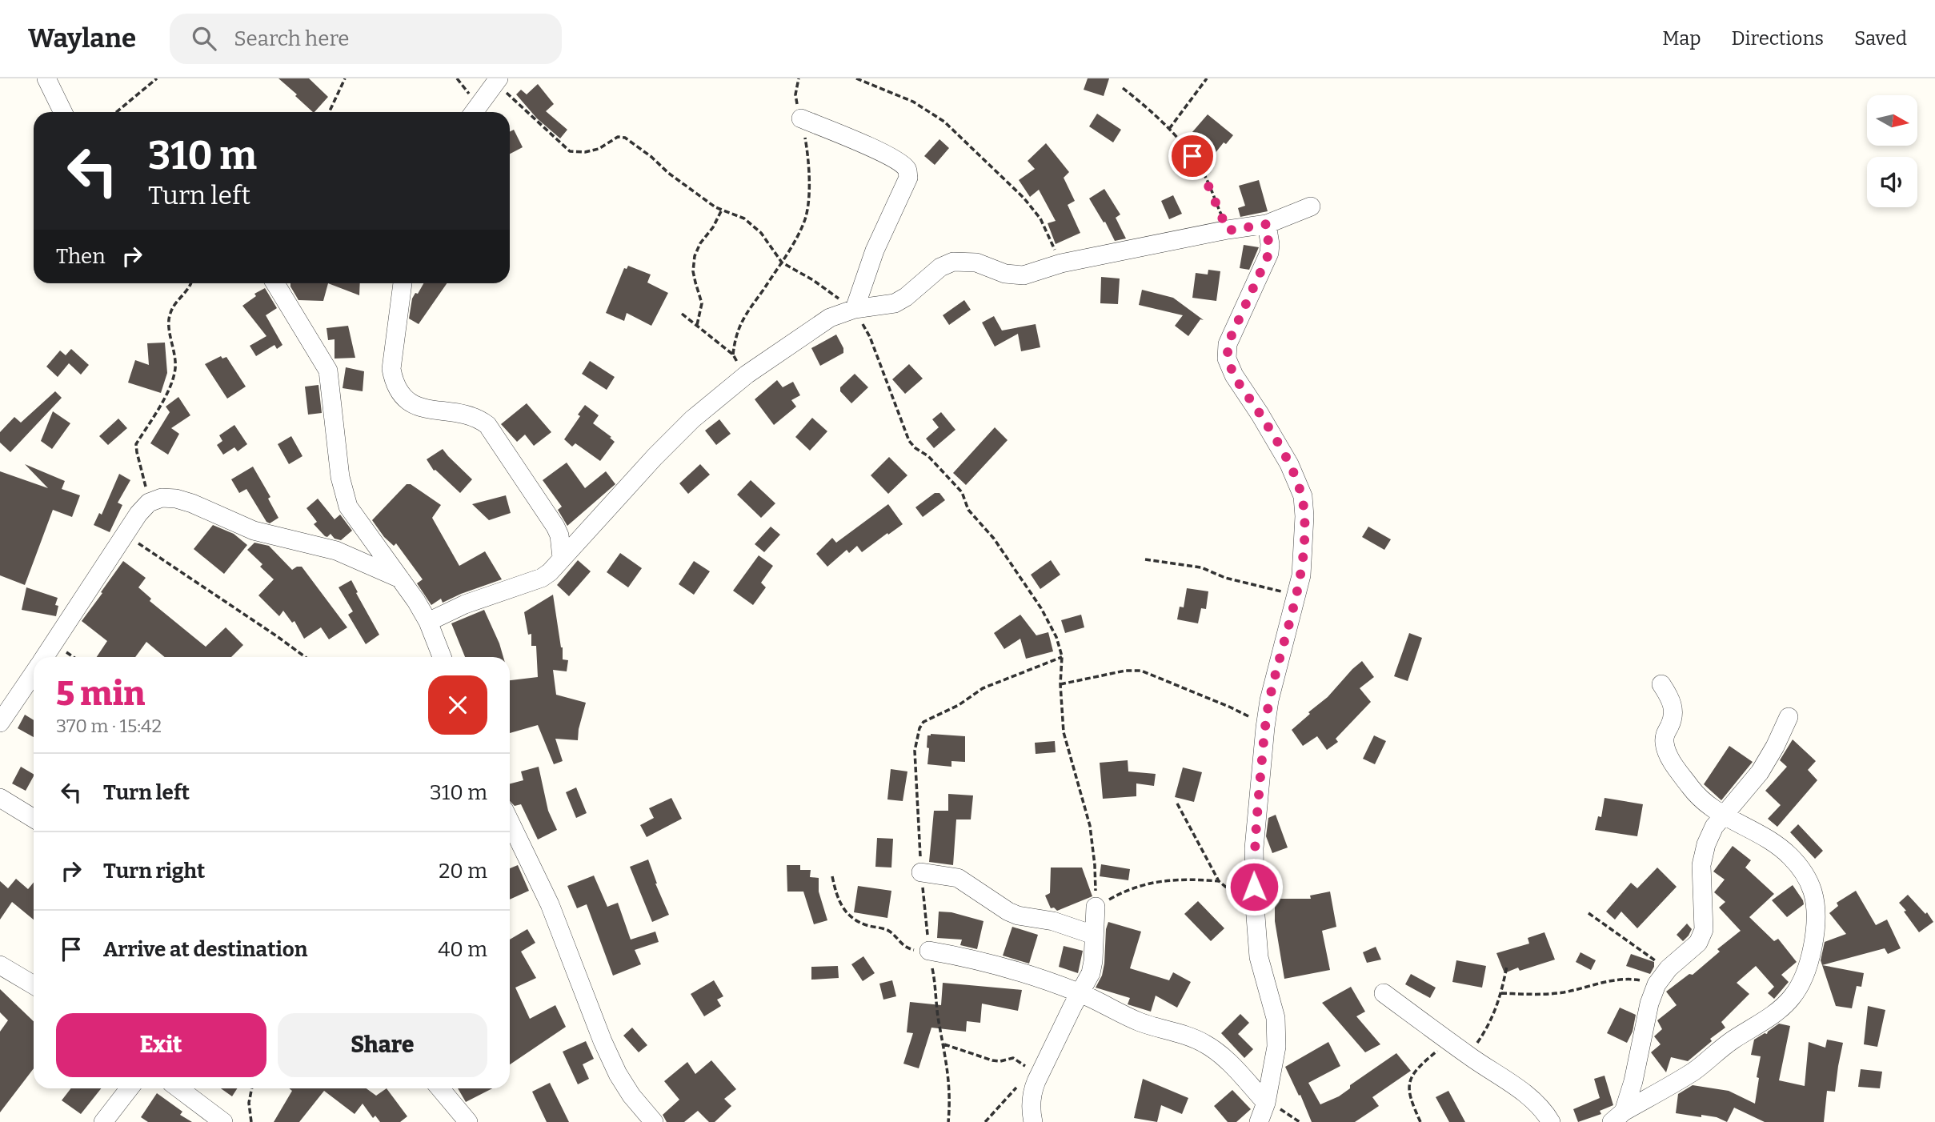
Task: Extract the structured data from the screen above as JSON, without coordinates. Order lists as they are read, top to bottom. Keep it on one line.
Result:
{"north":"right","page":{"header":"Waylane","search":"Search here","nav":["Map","Directions","Saved"],"turn":["310 m","Turn left"],"then":"Then","heading":["5 min","370 m · 15:42"],"list":[{"name":"Turn left","value":"310 m"},{"name":"Turn right","value":"20 m"},{"name":"Arrive at destination","value":"40 m"}],"buttons":["Exit","Share"]}}
